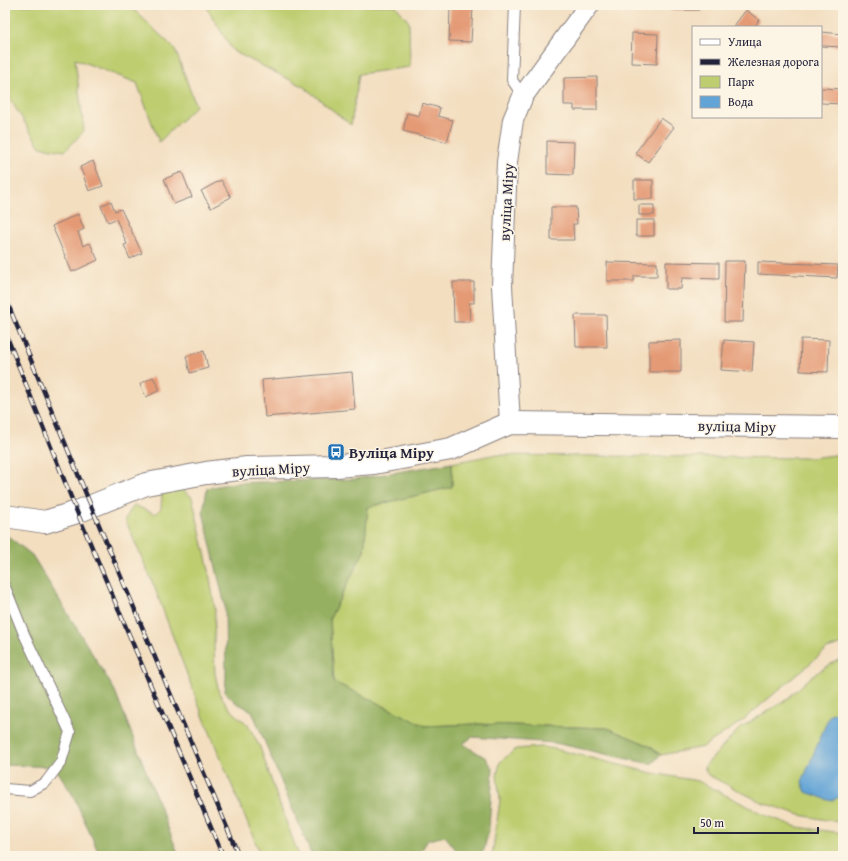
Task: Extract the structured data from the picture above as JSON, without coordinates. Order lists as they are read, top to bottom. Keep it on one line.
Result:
{"streets":{"street":["вуліца Міру"]},"places":{"bus stop":["Вуліца Міру"]},"legend":["Улица","Железная дорога","Парк","Вода"],"scale_bar":"50 m"}
